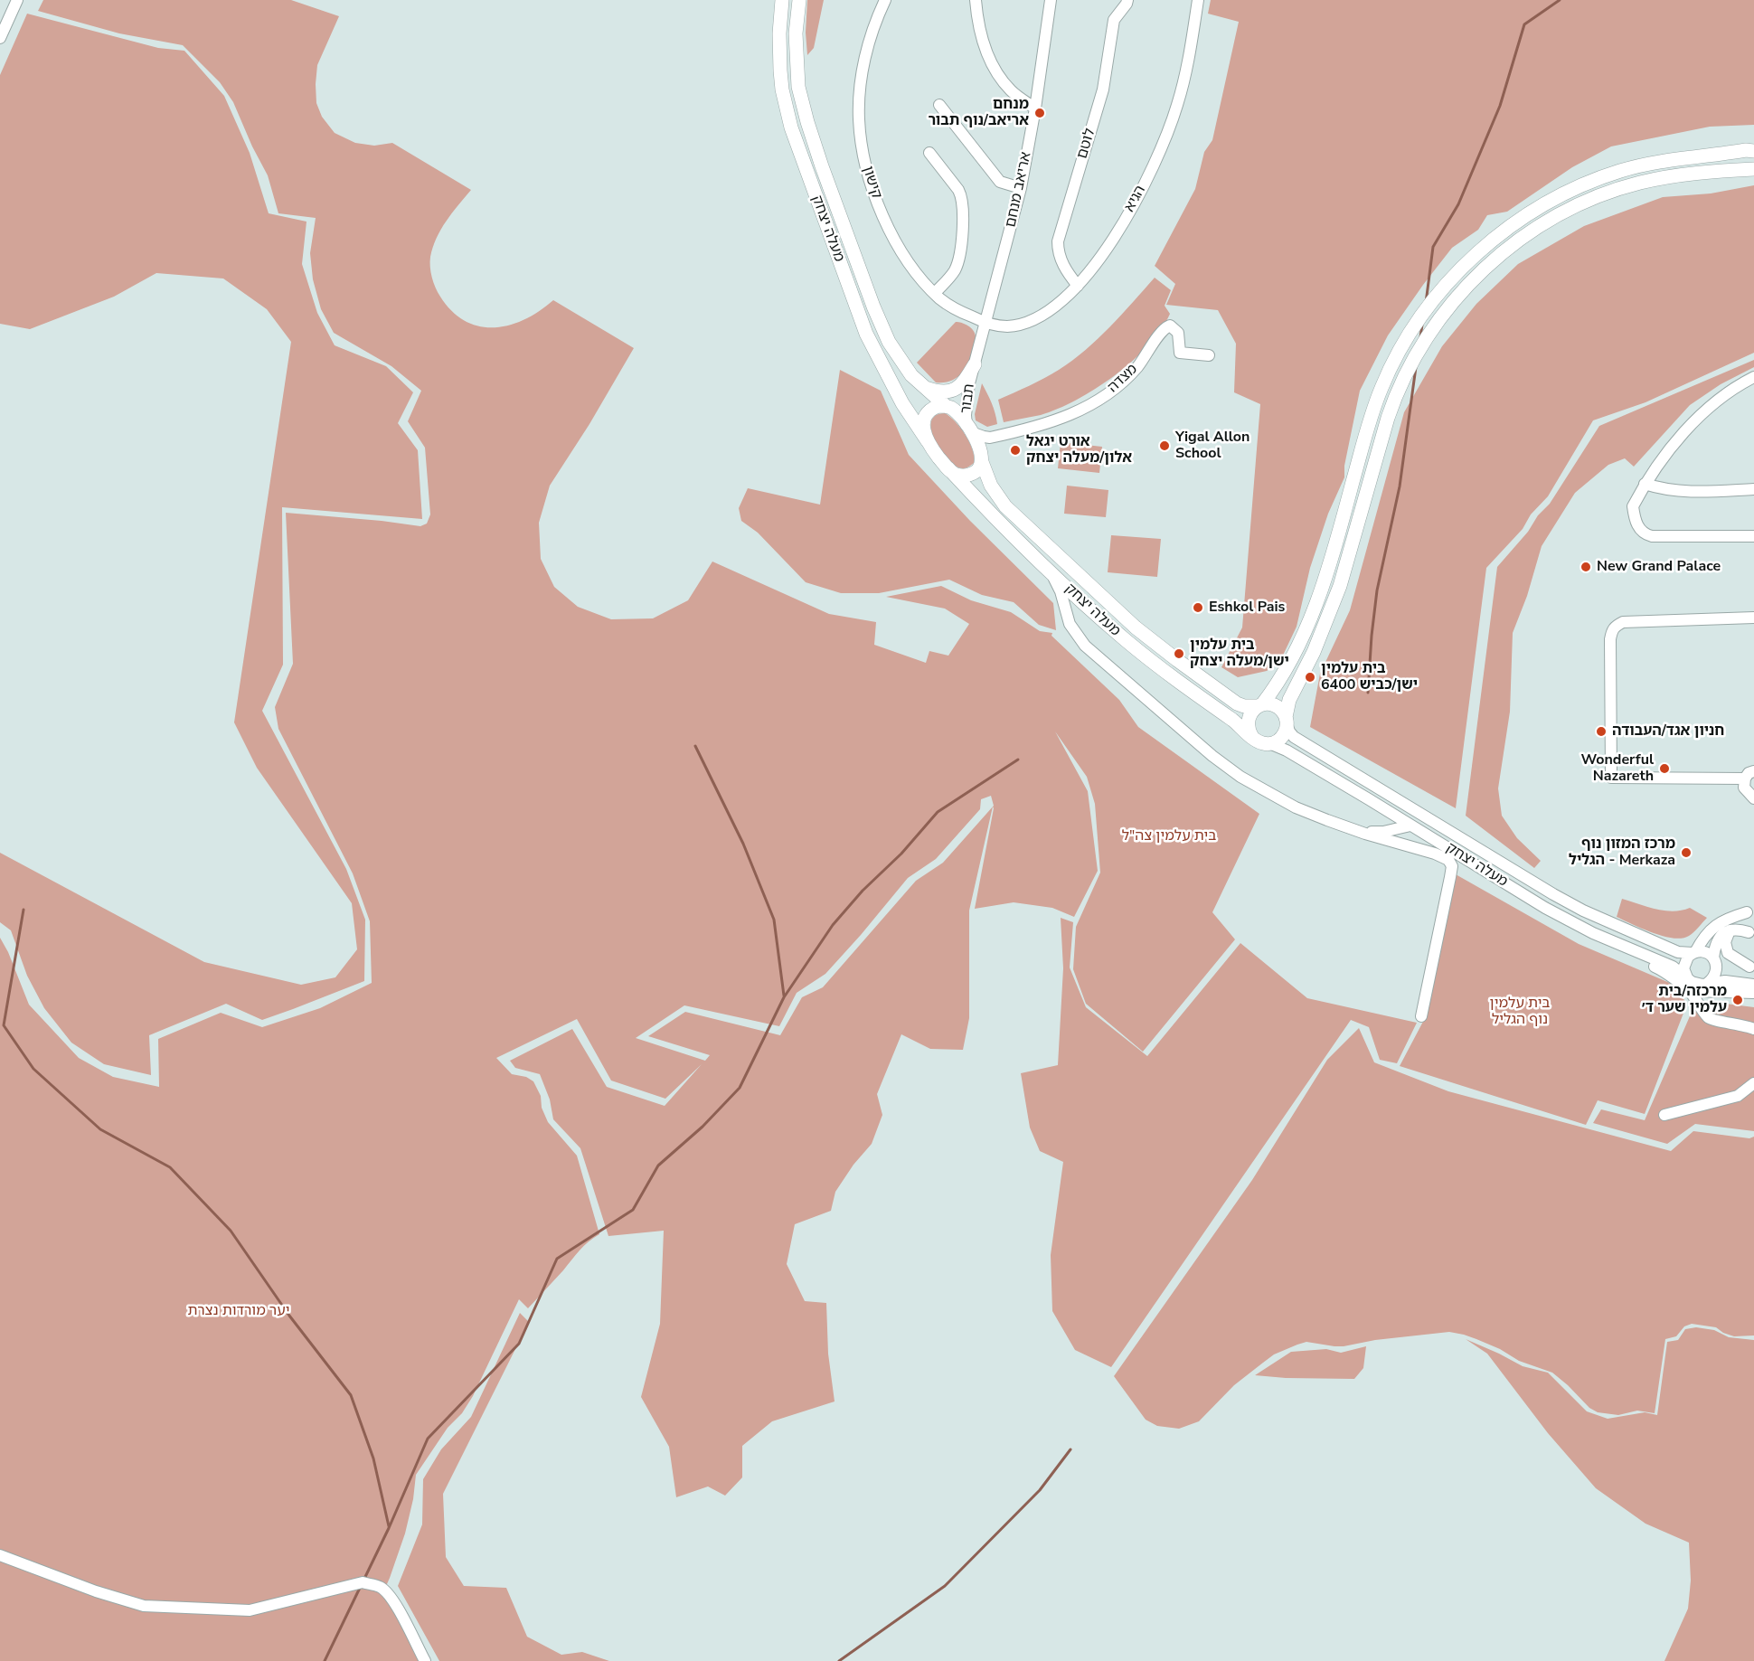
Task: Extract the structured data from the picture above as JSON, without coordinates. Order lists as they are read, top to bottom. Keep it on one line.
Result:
{"streets":{"main road":["מעלה יצחק"],"street":["לוטם","קישון","אריאב מנחם","הגיא","מצדה","תבור"]},"crossings":[["לוטם","הגיא"],["קישון","אריאב מנחם"],["קישון","הגיא"],["אריאב מנחם","הגיא"],["אריאב מנחם","תבור"],["מעלה יצחק","מצדה"],["מעלה יצחק","תבור"],["מצדה","תבור"]],"parks":["בית עלמין צה\"ל","בית עלמין נוף הגליל","יער מורדות נצרת"],"places":["מנחם אריאב/נוף תבור","Yigal Allon School","אורט יגאל אלון/מעלה יצחק","New Grand Palace","Eshkol Pais","בית עלמין ישן/מעלה יצחק","בית עלמין ישן/כביש 6400","חניון אגד/העבודה","Wonderful Nazareth","מרכז המזון נוף הגליל - Merkaza","מרכזה/בית עלמין שער ד׳"]}
